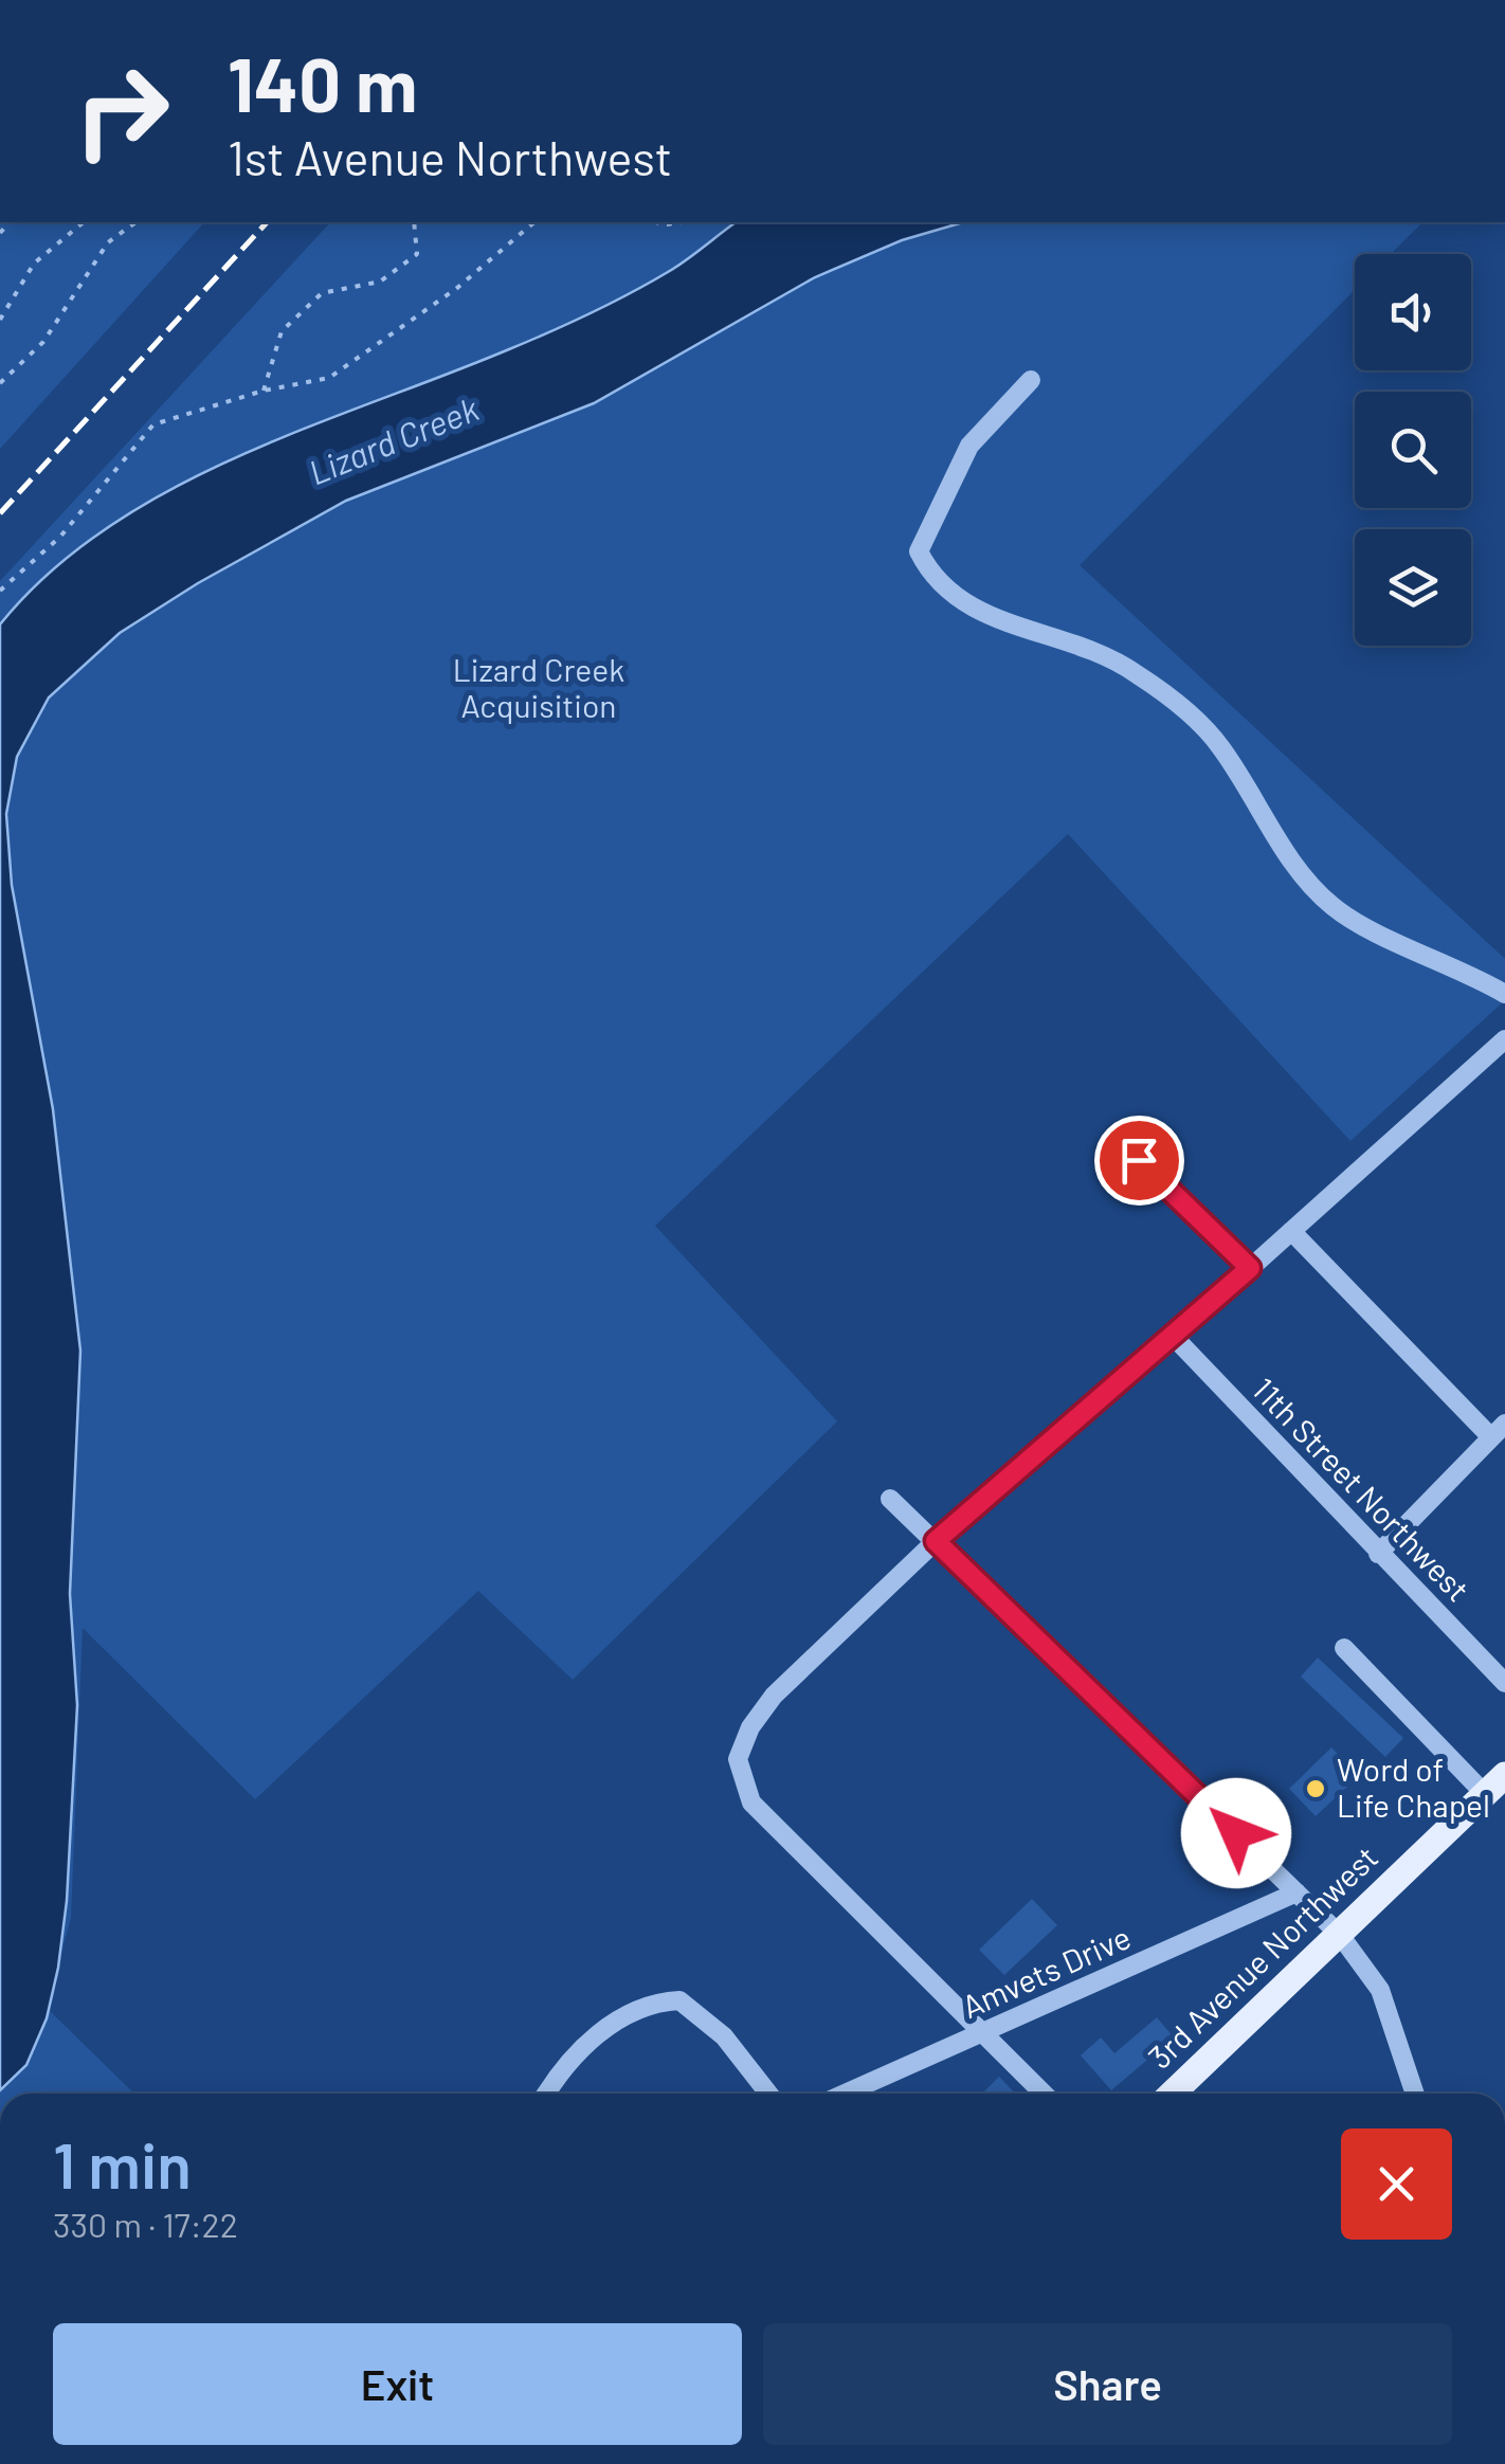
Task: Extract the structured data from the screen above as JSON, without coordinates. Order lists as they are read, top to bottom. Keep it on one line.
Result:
{"streets":{"main road":["3rd Avenue Northwest"],"street":["11th Street Northwest","Amvets Drive"]},"water":["Lizard Creek"],"parks":["Lizard Creek Acquisition"],"places":["Word of Life Chapel"],"page":{"turn":["140 m","1st Avenue Northwest"],"heading":["1 min","330 m · 17:22"],"buttons":["Exit","Share"]}}
